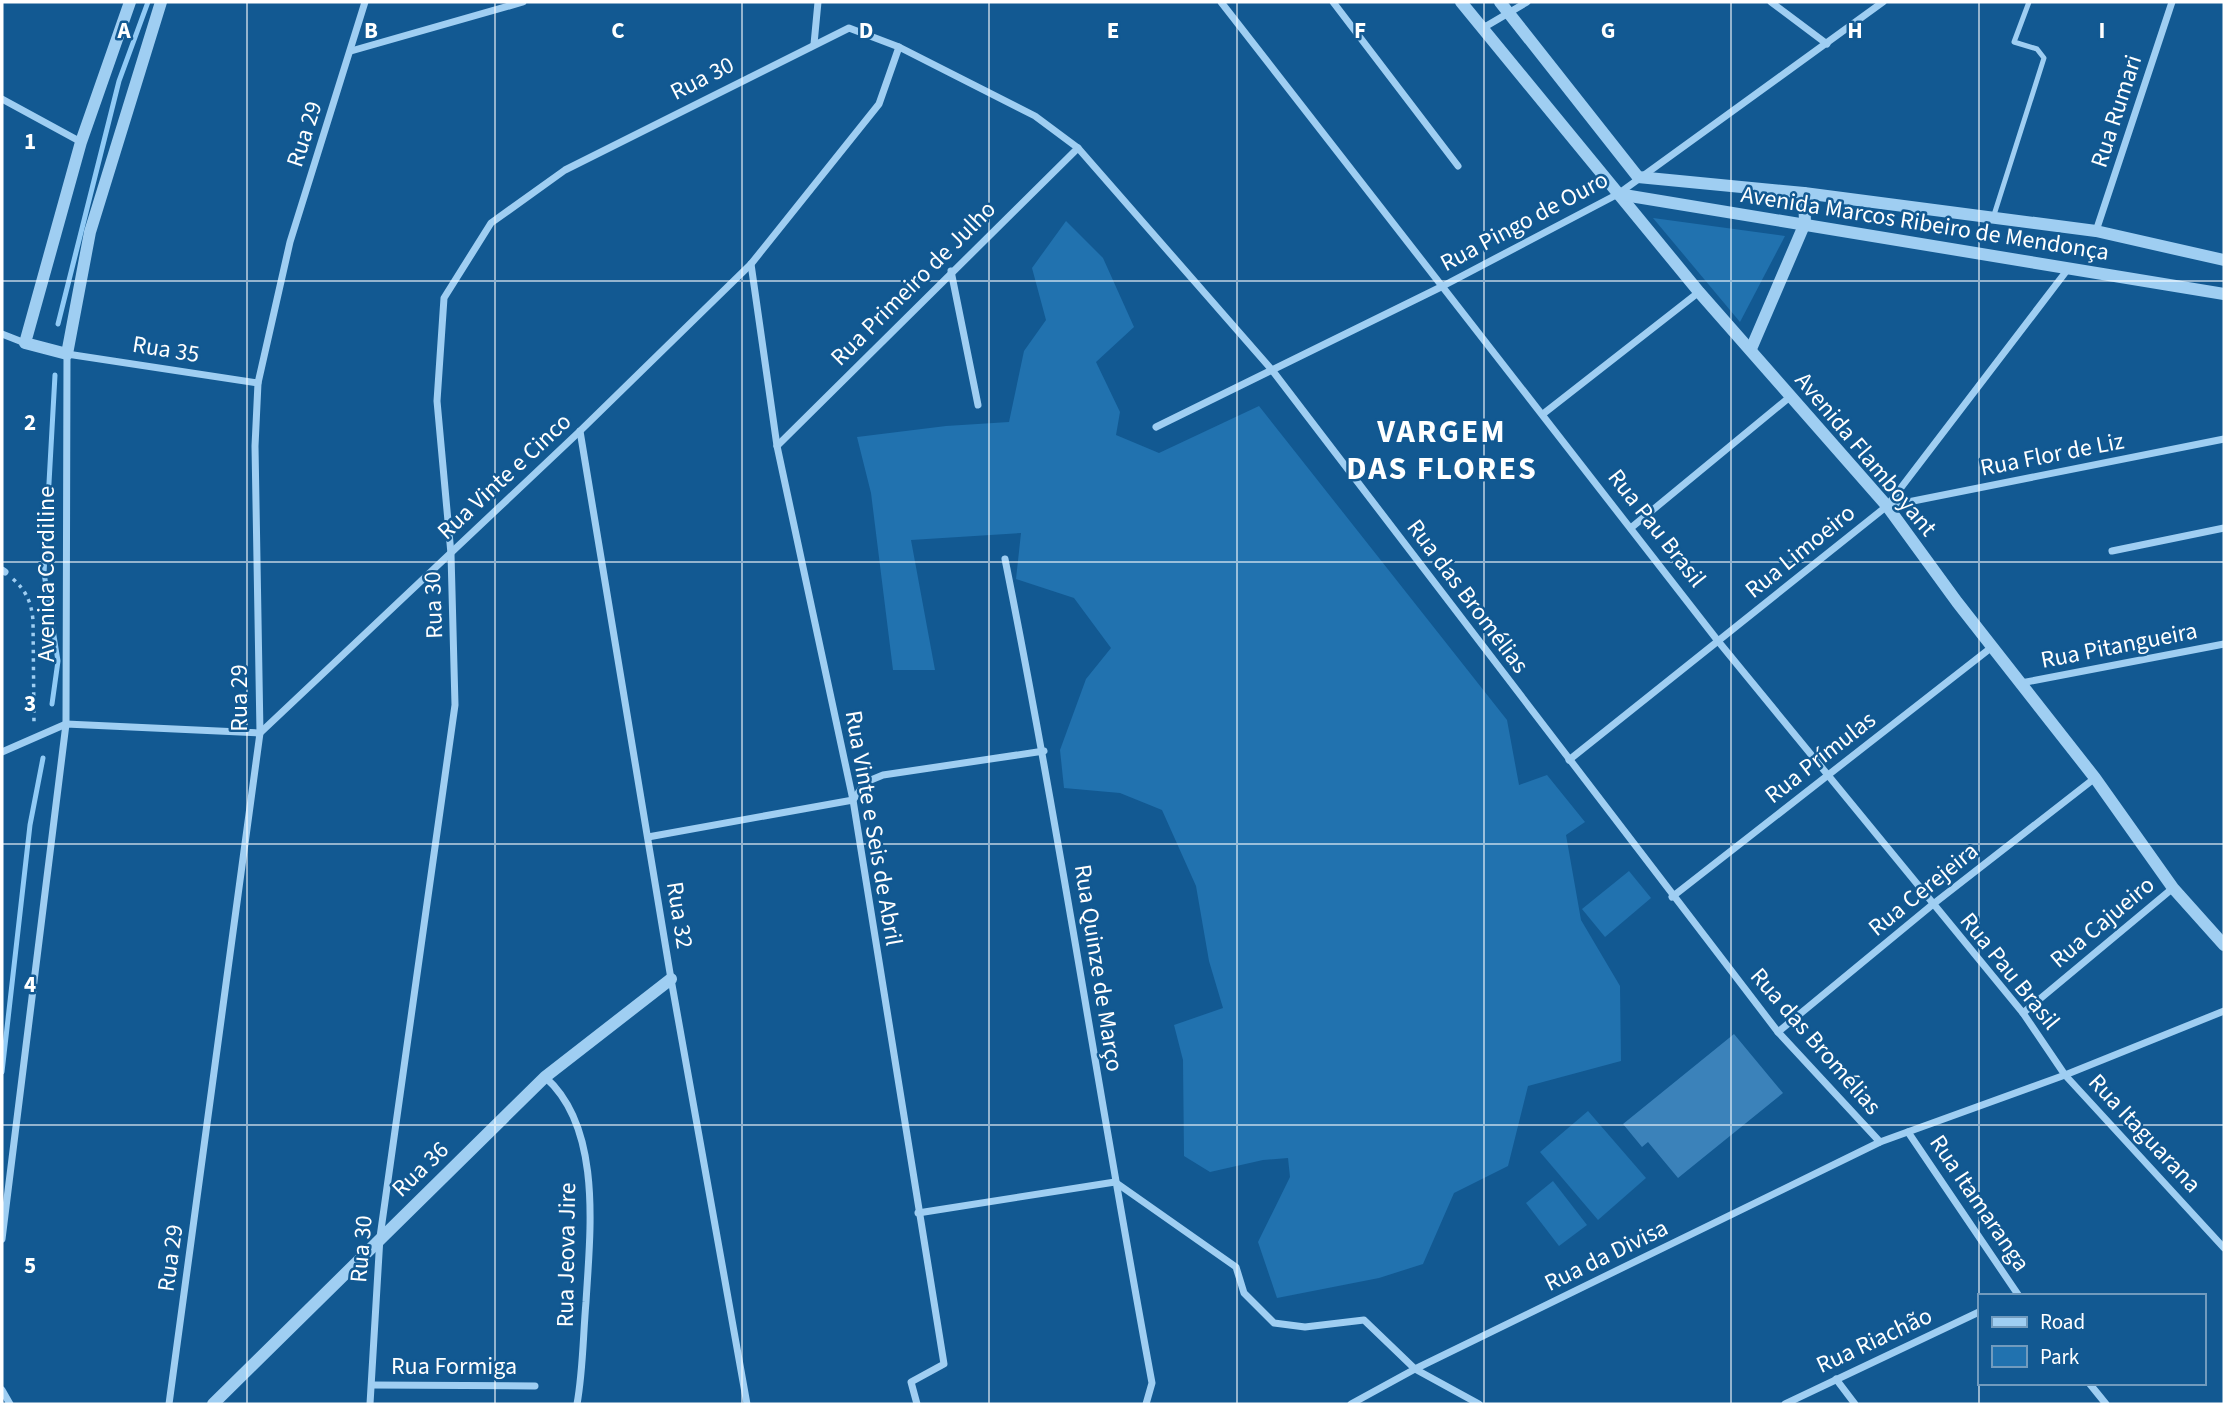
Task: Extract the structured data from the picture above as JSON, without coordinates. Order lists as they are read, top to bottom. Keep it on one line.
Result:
{"streets":{"street":["Rua 30","Rua Rumari","Rua 29","Rua Pingo de Ouro","Avenida Marcos Ribeiro de Mendonça","Rua Primeiro de Julho","Rua 35","Avenida Flamboyant","Rua Flor de Liz","Rua Vinte e Cinco","Rua Pau Brasil","Rua Limoeiro","Avenida Cordiline","Rua das Bromélias","Rua Pitangueira","Rua Prímulas","Rua Vinte e Seis de Abril","Rua Cerejeira","Rua 32","Rua Cajueiro","Rua Quinze de Março","Rua Itaguarana","Rua 36","Rua Itamaranga","Rua Jeova Jire","Rua da Divisa","Rua Riachão","Rua Formiga"]},"crossings":[["Rua 30","Rua Vinte e Cinco"],["Rua 30","Rua das Bromélias"],["Rua 30","Rua 36"],["Rua 30","Rua Formiga"],["Rua Rumari","Avenida Marcos Ribeiro de Mendonça"],["Rua 29","Rua 35"],["Rua 29","Rua Vinte e Cinco"],["Rua Pingo de Ouro","Avenida Marcos Ribeiro de Mendonça"],["Rua Pingo de Ouro","Avenida Flamboyant"],["Rua Pingo de Ouro","Rua Pau Brasil"],["Rua Pingo de Ouro","Rua das Bromélias"],["Avenida Marcos Ribeiro de Mendonça","Avenida Flamboyant"],["Avenida Marcos Ribeiro de Mendonça","Rua Limoeiro"],["Rua Primeiro de Julho","Rua das Bromélias"],["Rua Primeiro de Julho","Rua Vinte e Seis de Abril"],["Rua 35","Avenida Cordiline"],["Avenida Flamboyant","Rua Flor de Liz"],["Avenida Flamboyant","Rua Limoeiro"],["Avenida Flamboyant","Rua Pitangueira"],["Avenida Flamboyant","Rua Prímulas"],["Avenida Flamboyant","Rua Cerejeira"],["Avenida Flamboyant","Rua Cajueiro"],["Rua Flor de Liz","Rua Limoeiro"],["Rua Vinte e Cinco","Rua das Bromélias"],["Rua Vinte e Cinco","Rua Vinte e Seis de Abril"],["Rua Vinte e Cinco","Rua 32"],["Rua Pau Brasil","Rua Limoeiro"],["Rua Pau Brasil","Rua Prímulas"],["Rua Pau Brasil","Rua Cerejeira"],["Rua Pau Brasil","Rua Cajueiro"],["Rua Pau Brasil","Rua Itaguarana"],["Rua Pau Brasil","Rua da Divisa"],["Rua Limoeiro","Rua das Bromélias"],["Rua das Bromélias","Rua Prímulas"],["Rua das Bromélias","Rua Cerejeira"],["Rua das Bromélias","Rua da Divisa"],["Rua 32","Rua 36"],["Rua Itaguarana","Rua da Divisa"],["Rua 36","Rua Jeova Jire"],["Rua Itamaranga","Rua da Divisa"]],"districts":["VARGEM DAS FLORES"],"legend":["Road","Park"],"grid":{"columns":["A","B","C","D","E","F","G","H","I"],"rows":["1","2","3","4","5"]}}
